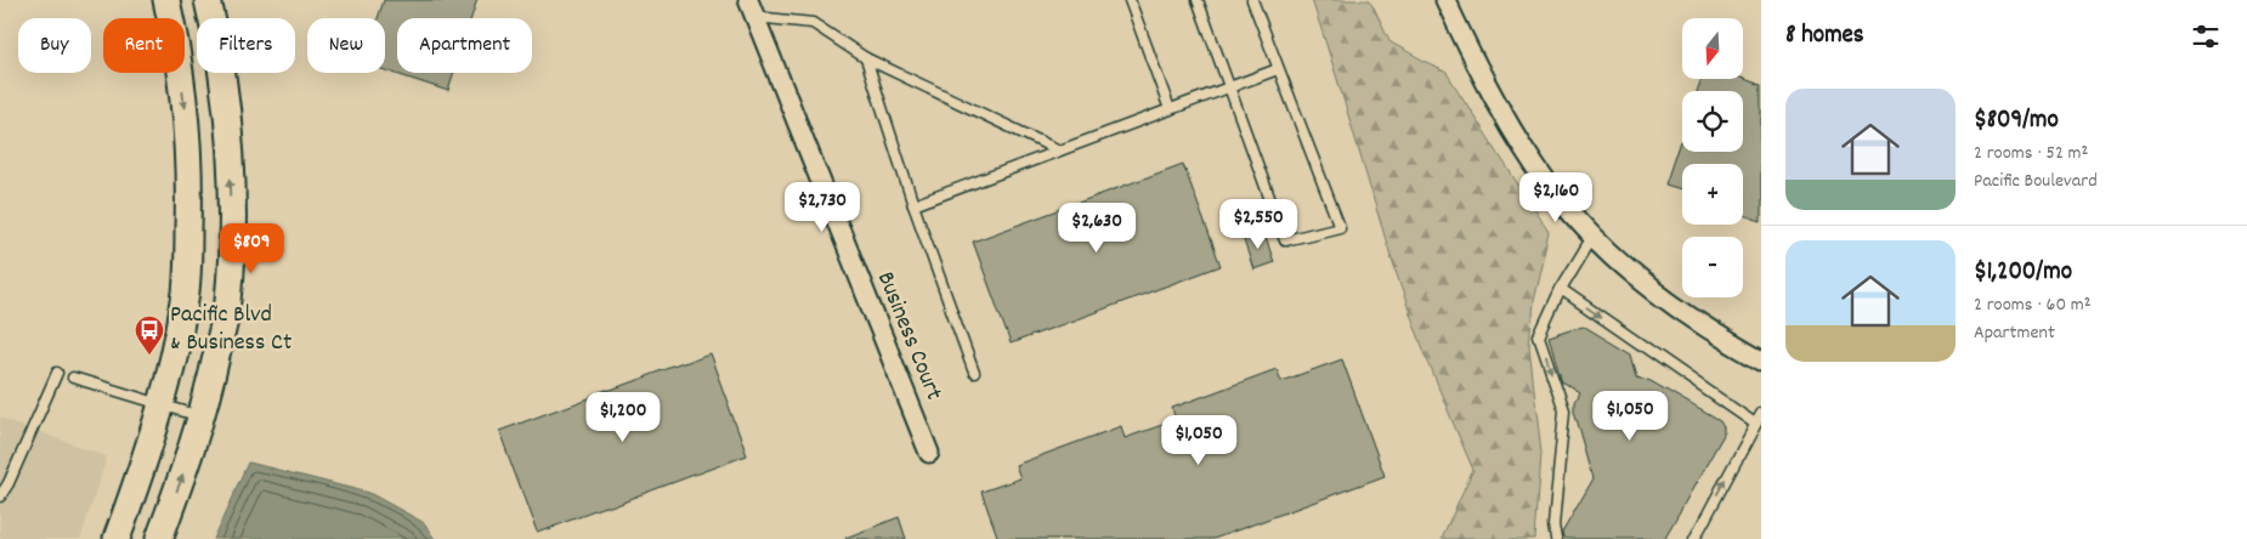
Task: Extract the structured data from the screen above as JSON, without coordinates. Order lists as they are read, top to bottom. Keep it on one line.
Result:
{"streets":{"street":["Business Court"]},"places":{"bus stop":["Pacific Blvd & Business Ct"]},"north":"bottom","page":{"heading":"8 homes","map_buttons":["+","−"],"chip":["Buy","Rent","Filters","New","Apartment"],"list":[{"name":"$809/mo","note":"2 rooms · 52 m² · Pacific Boulevard"},{"name":"$1,200/mo","note":"2 rooms · 60 m² · Apartment"}],"price":["$2,160","$2,730","$2,550","$2,630","$809","$1,050","$1,200","$1,050"]}}
